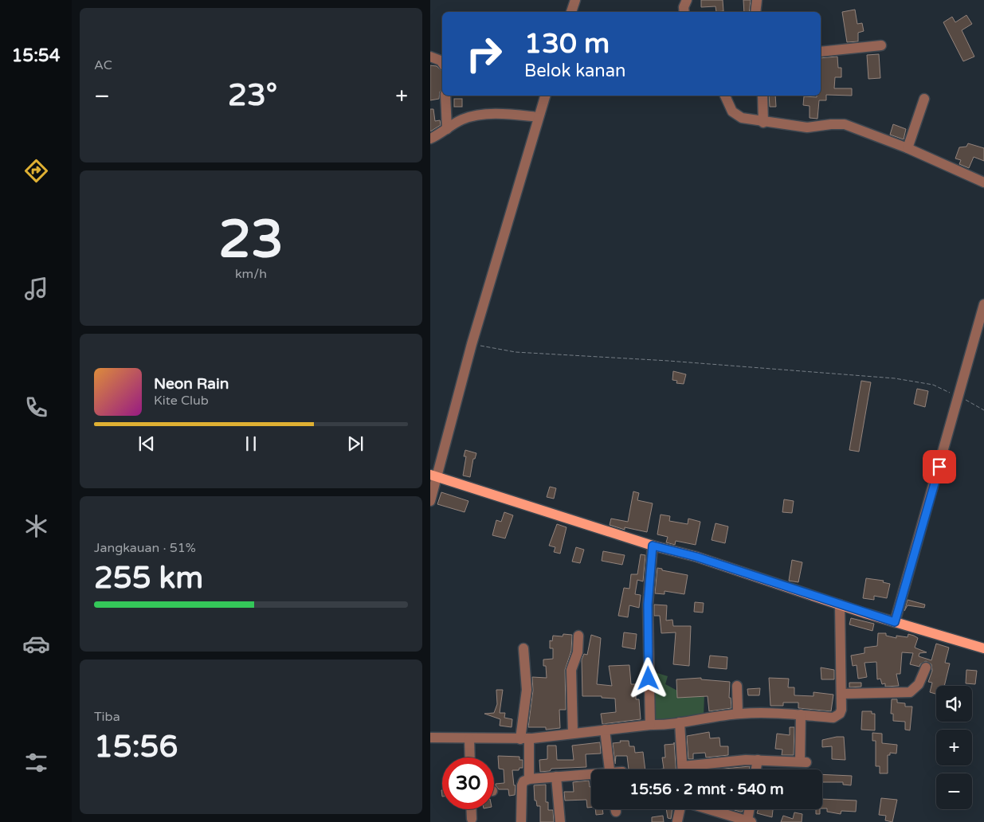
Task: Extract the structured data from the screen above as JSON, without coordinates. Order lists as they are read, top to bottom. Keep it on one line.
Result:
{"page":{"tabs":"15:54","tile":["AC",["23","km/h"],["Jangkauan · 51%","255 km"],["Tiba","15:56"]],"turn":["130 m","Belok kanan"],"heat":["−","23°","+"],"song":["Neon Rain","Kite Club"],"map_buttons":["+","−"],"limit":"30","trip":"15:56 · 2 mnt · 540 m"}}
